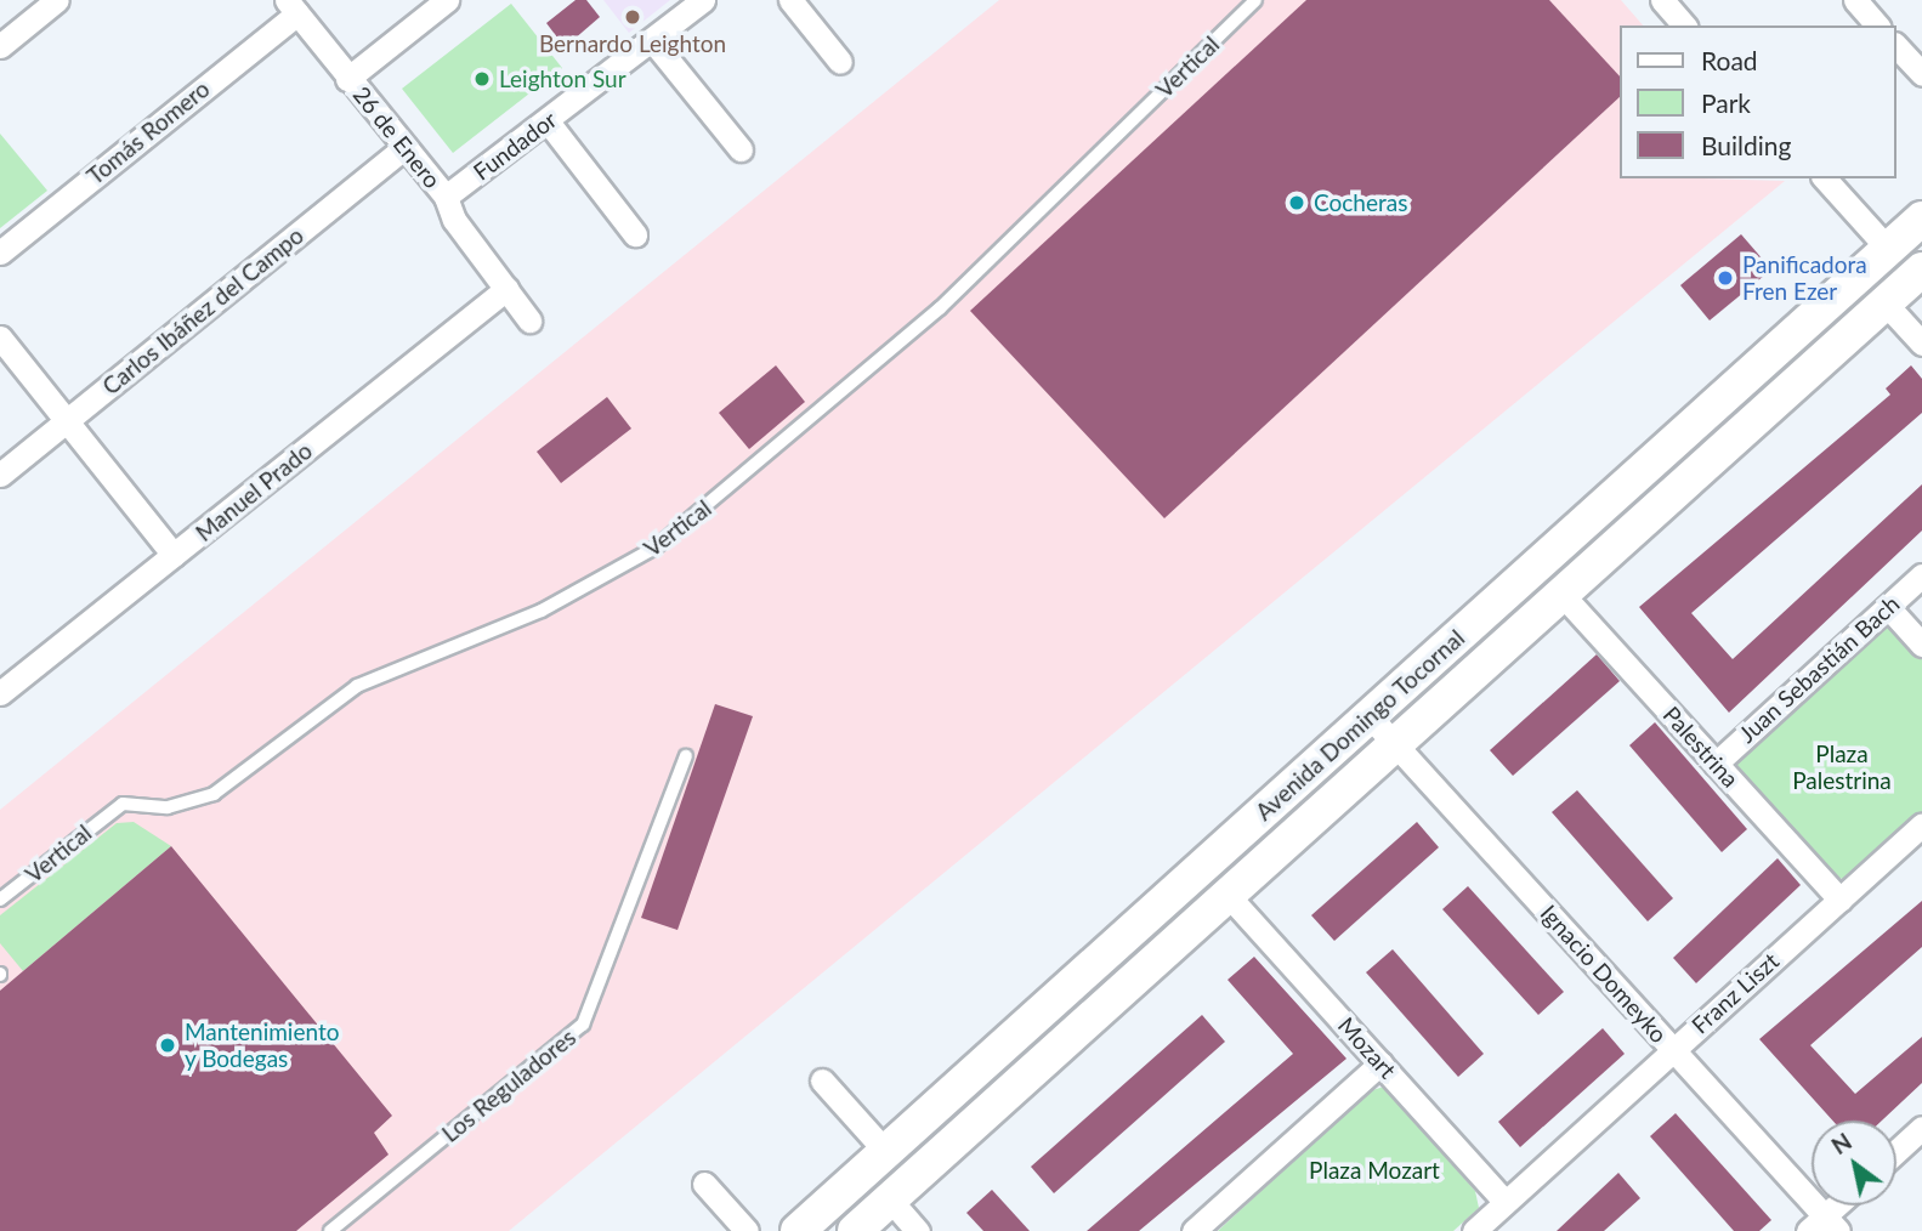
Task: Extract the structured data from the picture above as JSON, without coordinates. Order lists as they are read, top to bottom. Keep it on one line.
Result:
{"streets":{"main road":["Avenida Domingo Tocornal"],"street":["Tomás Romero","26 de Enero","Fundador","Carlos Ibáñez del Campo","Manuel Prado","Juan Sebastián Bach","Palestrina","Ignacio Domeyko","Franz Liszt","Mozart"],"lane":["Vertical","Los Reguladores"]},"crossings":[["Tomás Romero","26 de Enero"],["26 de Enero","Fundador"],["26 de Enero","Carlos Ibáñez del Campo"],["26 de Enero","Manuel Prado"],["Juan Sebastián Bach","Palestrina"],["Avenida Domingo Tocornal","Palestrina"],["Avenida Domingo Tocornal","Ignacio Domeyko"],["Avenida Domingo Tocornal","Mozart"],["Palestrina","Franz Liszt"],["Ignacio Domeyko","Franz Liszt"],["Franz Liszt","Mozart"]],"parks":["Plaza Palestrina","Plaza Mozart"],"places":["Bernardo Leighton","Leighton Sur","Cocheras","Panificadora Fren Ezer","Mantenimiento y Bodegas"],"legend":["Road","Park","Building"],"north":"top left"}
